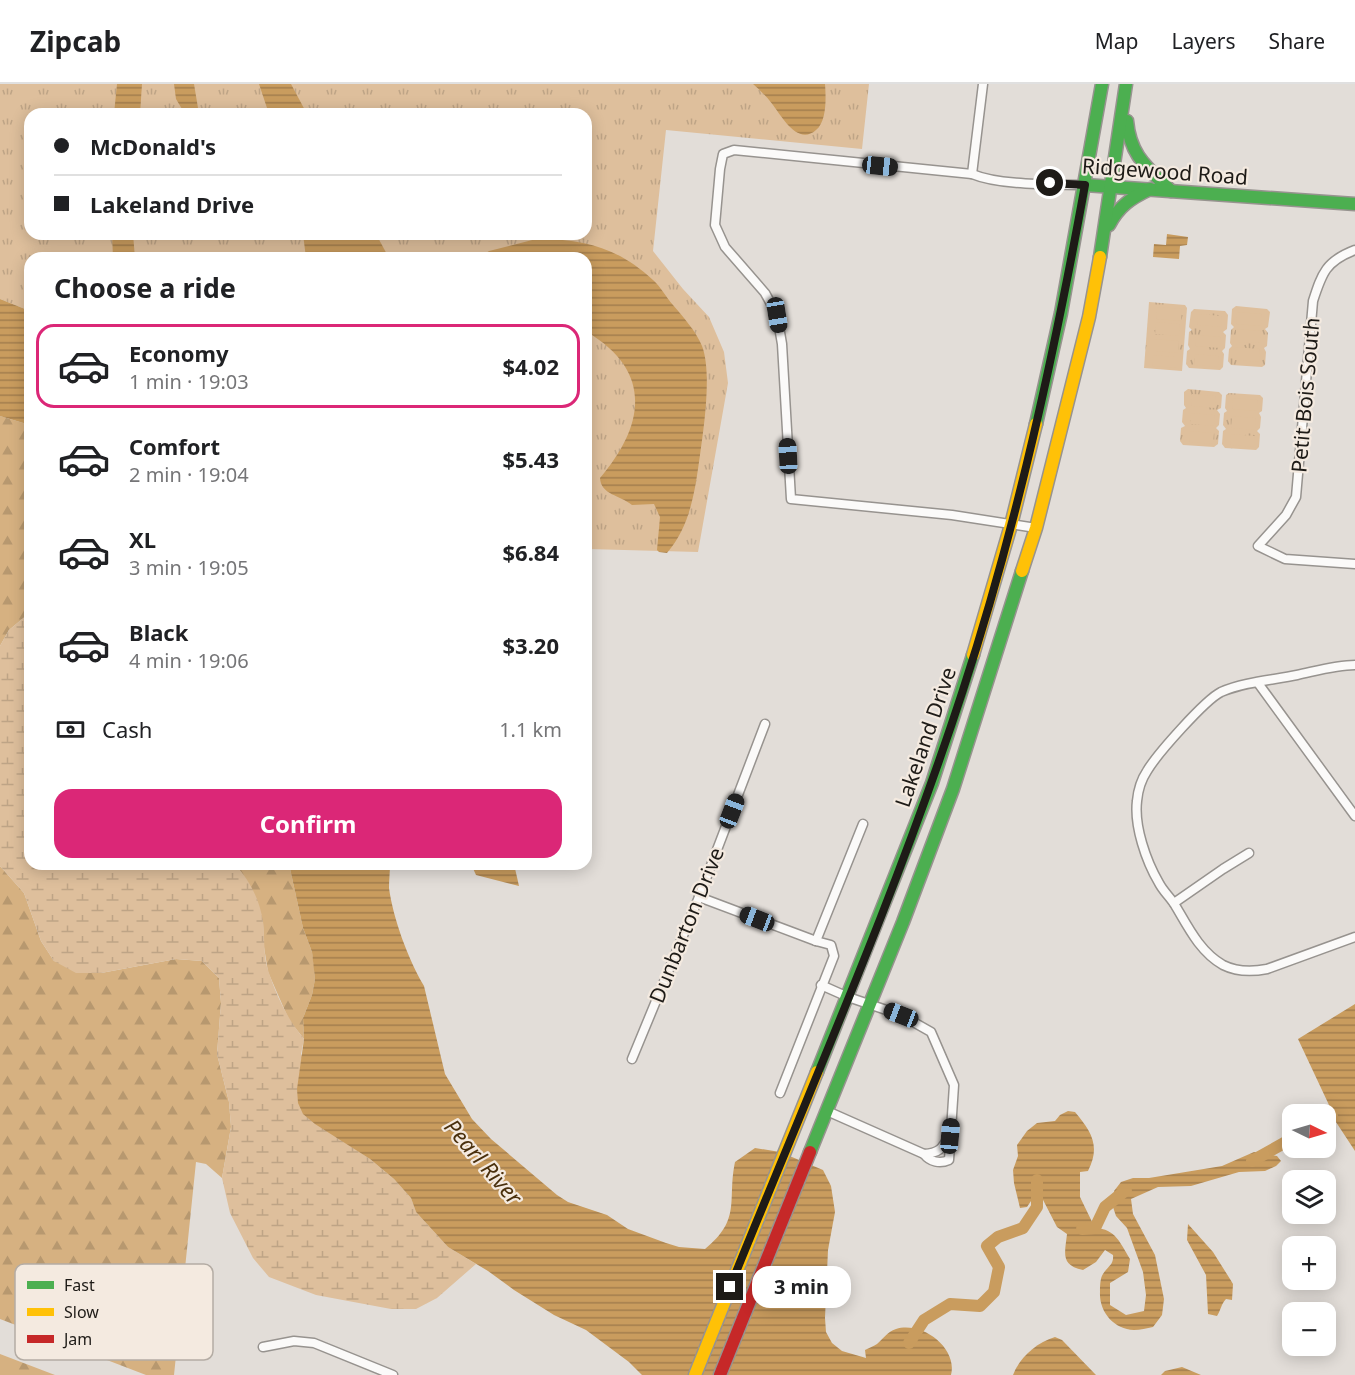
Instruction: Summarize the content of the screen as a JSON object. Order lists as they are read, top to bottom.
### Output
{
  "streets": {
    "main road": ["Ridgewood Road", "Lakeland Drive"],
    "street": ["Petit Bois South", "Dunbarton Drive"]
  },
  "crossings": [
    ["Ridgewood Road", "Lakeland Drive"]
  ],
  "water": ["Pearl River"],
  "legend": ["Fast", "Slow", "Jam"],
  "north": "right",
  "page": {
    "header": "Zipcab",
    "nav": ["Map", "Layers", "Share"],
    "banner": ["McDonald's", "Lakeland Drive"],
    "heading": "Choose a ride",
    "list": [
      {
        "name": "Economy",
        "note": "1 min · 19:03",
        "value": "$4.02"
      },
      {
        "name": "Comfort",
        "note": "2 min · 19:04",
        "value": "$5.43"
      },
      {
        "name": "XL",
        "note": "3 min · 19:05",
        "value": "$6.84"
      },
      {
        "name": "Black",
        "note": "4 min · 19:06",
        "value": "$3.20"
      }
    ],
    "pay": ["Cash", "1.1 km"],
    "buttons": "Confirm",
    "map_buttons": ["+", "−"],
    "bubble": "3 min"
  }
}
